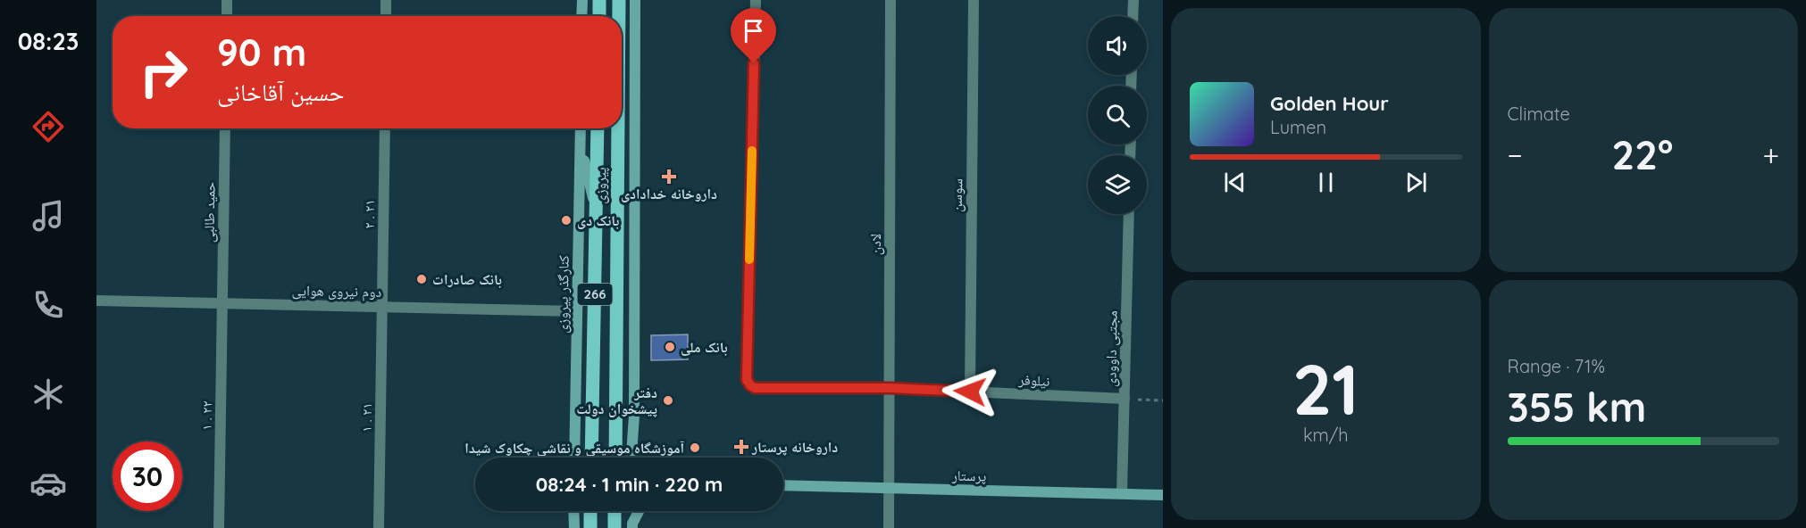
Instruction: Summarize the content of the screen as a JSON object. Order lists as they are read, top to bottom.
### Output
{
  "streets": {
    "main road": [
      "پیروزی",
      "کنارگذر پیروزی",
      "266",
      "پرستار"
    ],
    "street": [
      "سوسن",
      "حمید طالبی",
      "۲ . ۲۱",
      "لادن",
      "دوم نیروی هوایی",
      "مجتبی داوودی",
      "نیلوفر",
      "۱ . ۲۲",
      "۱ . ۲۱"
    ]
  },
  "crossings": [
    ["سوسن", "نیلوفر"],
    ["حمید طالبی", "دوم نیروی هوایی"],
    ["حمید طالبی", "۱ . ۲۲"],
    ["۲ . ۲۱", "دوم نیروی هوایی"],
    ["۲ . ۲۱", "۱ . ۲۱"],
    ["لادن", "نیلوفر"],
    ["لادن", "پرستار"],
    ["دوم نیروی هوایی", "کنارگذر پیروزی"],
    ["دوم نیروی هوایی", "۱ . ۲۲"],
    ["دوم نیروی هوایی", "۱ . ۲۱"],
    ["مجتبی داوودی", "نیلوفر"],
    ["مجتبی داوودی", "پرستار"]
  ],
  "places": {
    "health": ["داروخانه خدادادی", "داروخانه پرستار"],
    "other": [
      "بانک دی",
      "بانک صادرات",
      "بانک ملی",
      "دفتر پیشخوان دولت",
      "آموزشگاه موسیقی و نقاشی چکاوک شیدا"
    ]
  },
  "page": {
    "tabs": "08:23",
    "tile": [
      "Climate",
      ["21", "km/h"],
      ["Range · 71%", "355 km"]
    ],
    "turn": ["90 m", "حسین آقاخانی"],
    "song": ["Golden Hour", "Lumen"],
    "heat": ["−", "22°", "+"],
    "limit": "30",
    "trip": "08:24 · 1 min · 220 m"
  }
}
